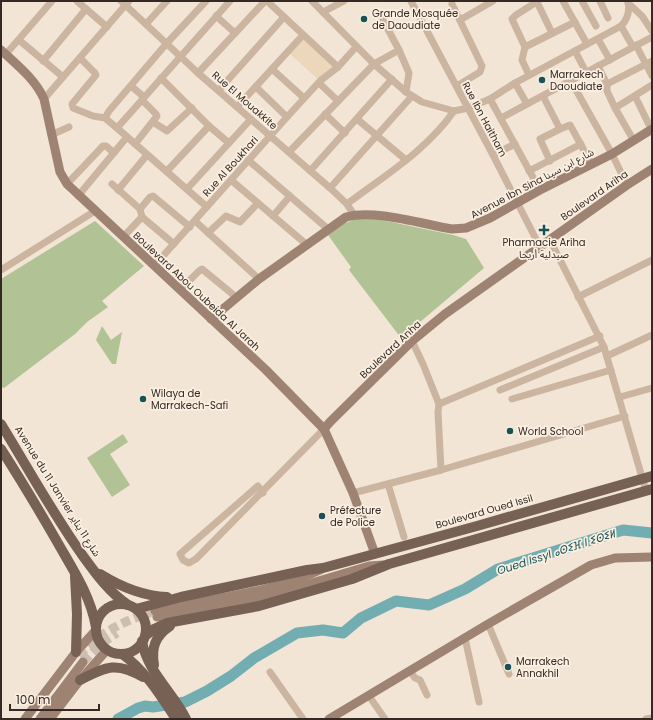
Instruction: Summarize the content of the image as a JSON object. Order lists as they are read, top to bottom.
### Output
{
  "streets": {
    "main road": ["Avenue du 11 Janvier شارع 11 يناير", "Boulevard Oued Issil"],
    "street": [
      "Rue El Mouakkite",
      "Rue Ibn Haitham",
      "Rue Al Boukhari",
      "Avenue Ibn Sina شارع ابن سينا",
      "Boulevard Ariha",
      "Boulevard Abou Oubeida Al Jarah",
      "Boulevard Anha"
    ]
  },
  "crossings": [
    ["Rue El Mouakkite", "Rue Al Boukhari"],
    ["Rue El Mouakkite", "Avenue Ibn Sina شارع ابن سينا"],
    ["Rue Ibn Haitham", "Avenue Ibn Sina شارع ابن سينا"],
    ["Rue Ibn Haitham", "Boulevard Anha"],
    ["Rue Al Boukhari", "Boulevard Abou Oubeida Al Jarah"],
    ["Avenue Ibn Sina شارع ابن سينا", "Boulevard Abou Oubeida Al Jarah"],
    ["Boulevard Ariha", "Boulevard Anha"],
    ["Boulevard Abou Oubeida Al Jarah", "Boulevard Anha"],
    ["Boulevard Abou Oubeida Al Jarah", "Boulevard Oued Issil"],
    ["Avenue du 11 Janvier شارع 11 يناير", "Boulevard Oued Issil"]
  ],
  "water": ["Oued Issyl ⴰⵙⵉⴼ ⵏ ⵉⵙⵉⵍ"],
  "places": {
    "other": [
      "Grande Mosquée de Daoudiate",
      "Marrakech Daoudiate",
      "Wilaya de Marrakech-Safi",
      "World School",
      "Préfecture de Police",
      "Marrakech Annakhil"
    ],
    "health": ["Pharmacie Ariha صيدلية أريحا"]
  },
  "scale_bar": "100 m"
}
